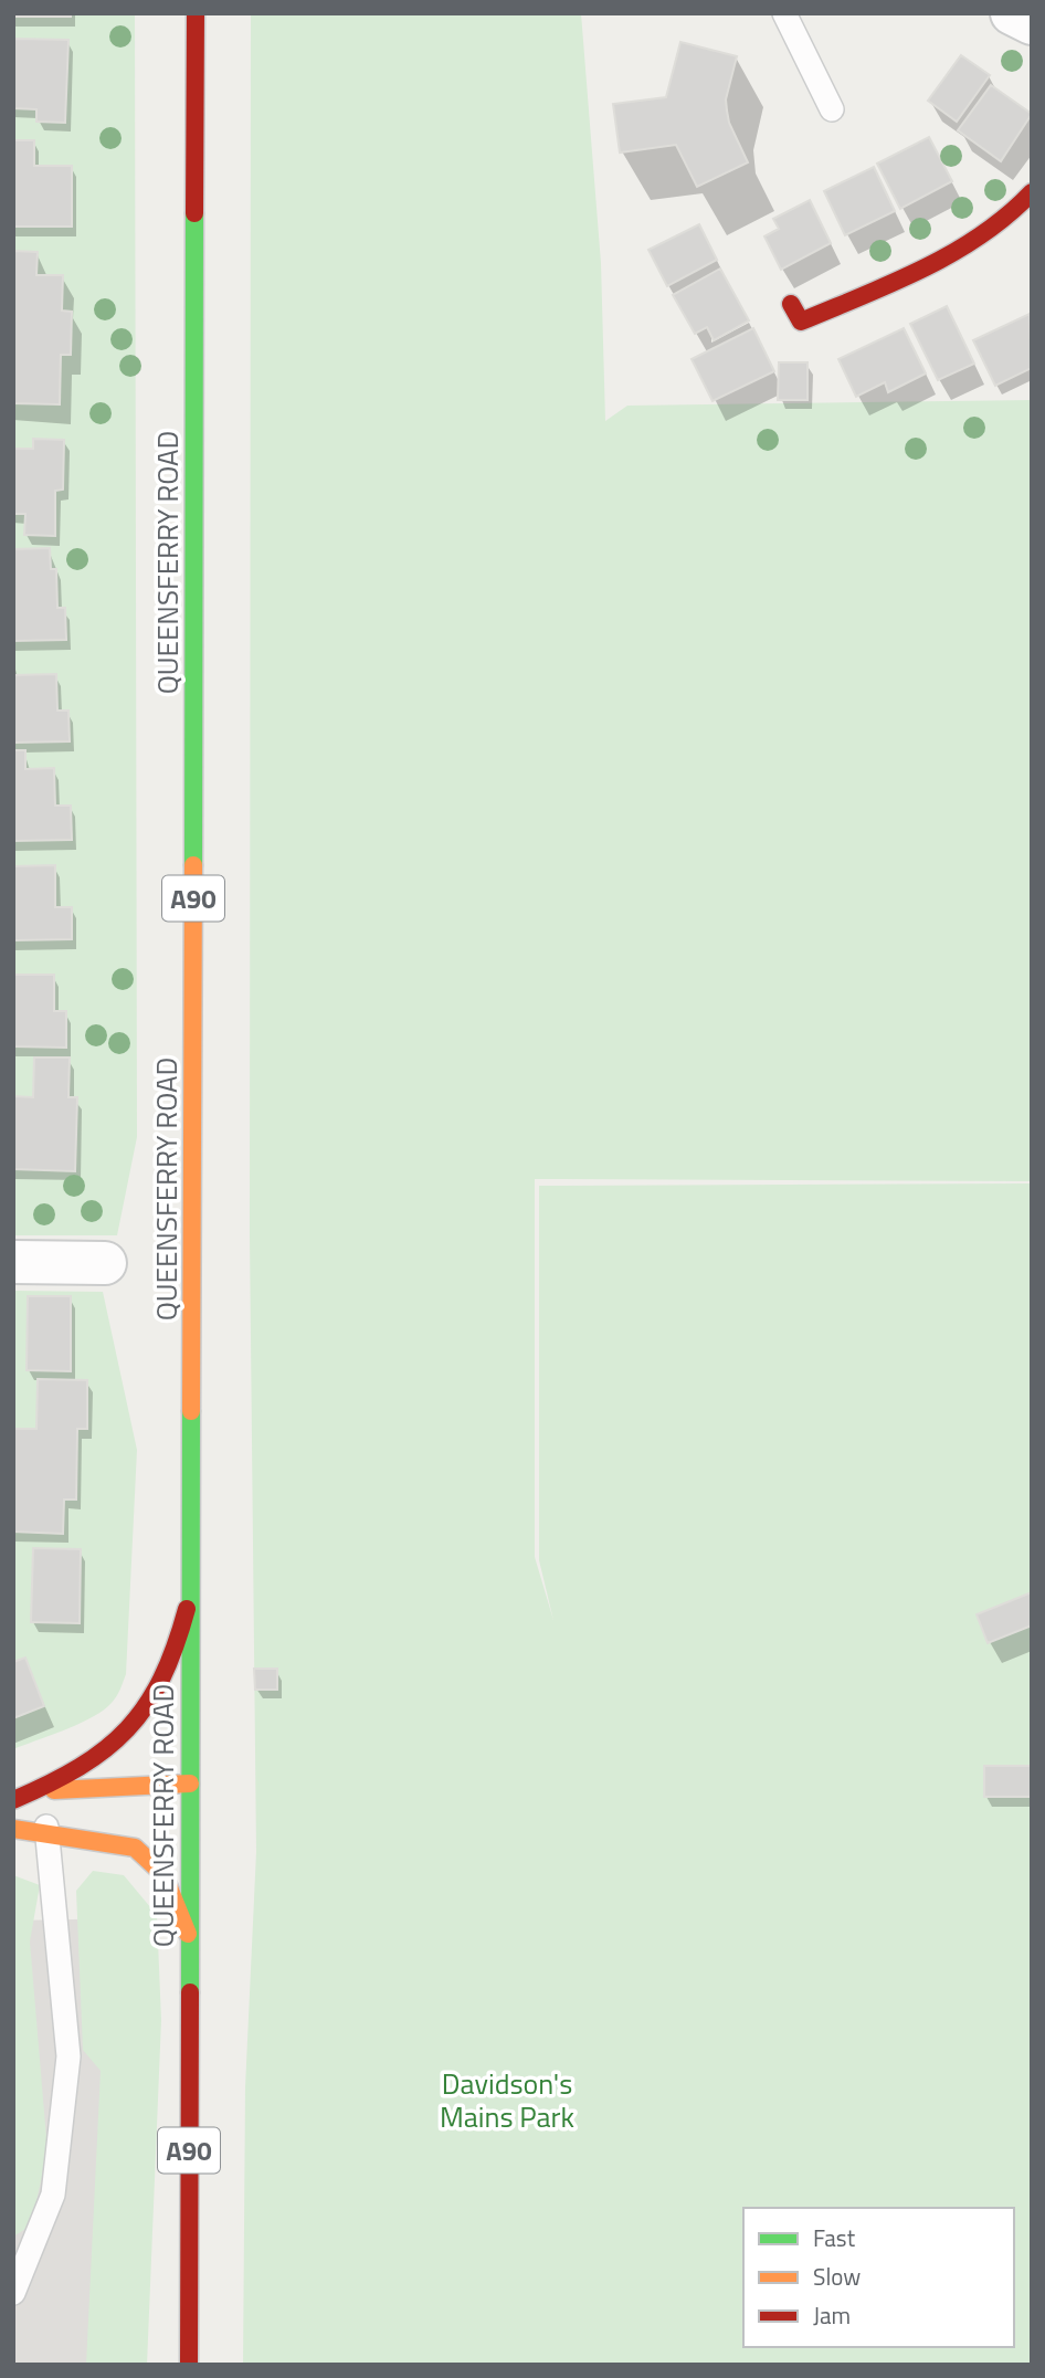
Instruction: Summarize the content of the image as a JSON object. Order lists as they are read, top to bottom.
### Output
{
  "streets": {
    "main road": ["QUEENSFERRY ROAD", "A90"]
  },
  "parks": ["Davidson's Mains Park"],
  "legend": ["Fast", "Slow", "Jam"]
}
